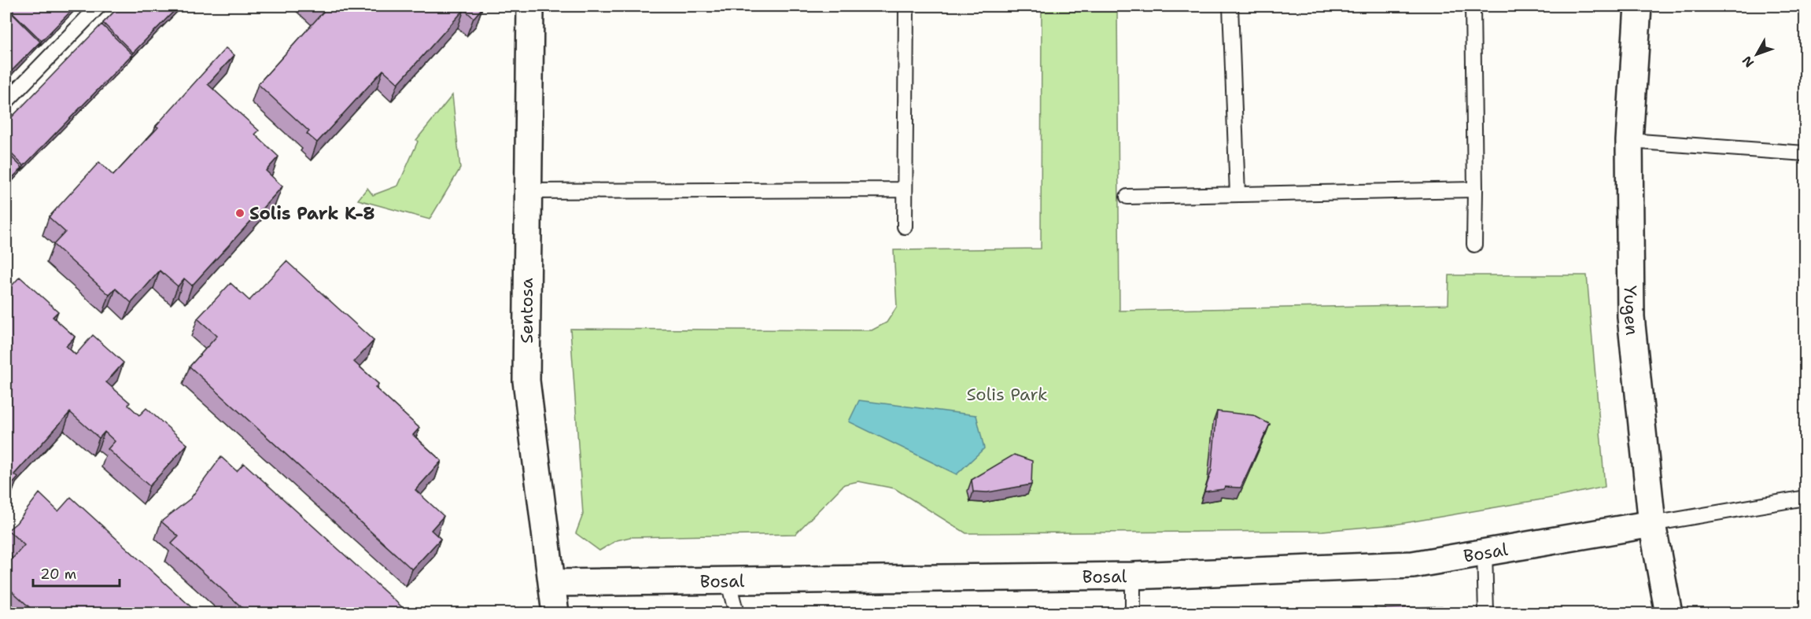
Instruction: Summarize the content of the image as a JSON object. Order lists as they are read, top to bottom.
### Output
{
  "streets": {
    "street": ["Sentosa", "Yugen", "Bosal"]
  },
  "crossings": [
    ["Sentosa", "Bosal"],
    ["Yugen", "Bosal"]
  ],
  "parks": ["Solis Park"],
  "places": ["Solis Park K-8"],
  "scale_bar": "20 m",
  "north": "bottom left"
}
